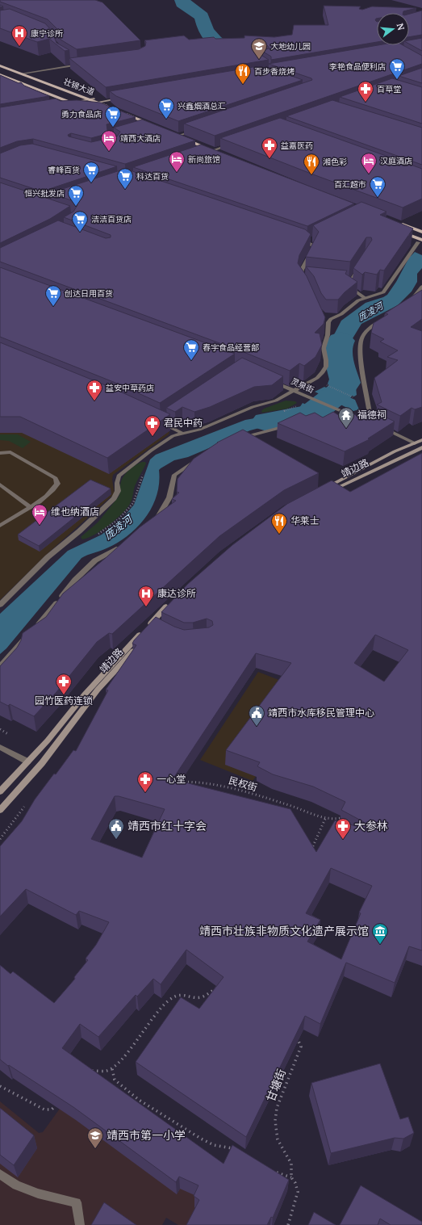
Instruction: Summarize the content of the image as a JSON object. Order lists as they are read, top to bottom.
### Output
{
  "streets": {
    "main road": ["壮锦大道", "靖边路"],
    "street": ["灵泉街"],
    "path": ["民权街", "甘塘街"]
  },
  "water": ["庞凌河"],
  "places": {
    "hospital": ["康宁诊所", "康达诊所"],
    "school or university": ["大地幼儿园", "靖西市第一小学"],
    "supermarket": [
      "李艳食品便利店",
      "兴鑫烟酒总汇",
      "勇力食品店",
      "睿峰百货",
      "科达百货",
      "百汇超市",
      "恒兴批发店",
      "洁洁百货店",
      "创达日用百货",
      "春宇食品经营部"
    ],
    "restaurant": ["百步香烧烤", "湘色彩", "华莱士"],
    "pharmacy": [
      "百草堂",
      "益嘉医药",
      "益安中草药店",
      "君民中药",
      "园竹医药连锁",
      "一心堂",
      "大参林"
    ],
    "hotel": [
      "靖西大酒店",
      "新尚旅馆",
      "汉庭酒店",
      "维也纳酒店"
    ],
    "temple": ["福德祠"],
    "public building": ["靖西市水库移民管理中心", "靖西市红十字会"],
    "museum": ["靖西市壮族非物质文化遗产展示馆"]
  },
  "north": "right"
}
